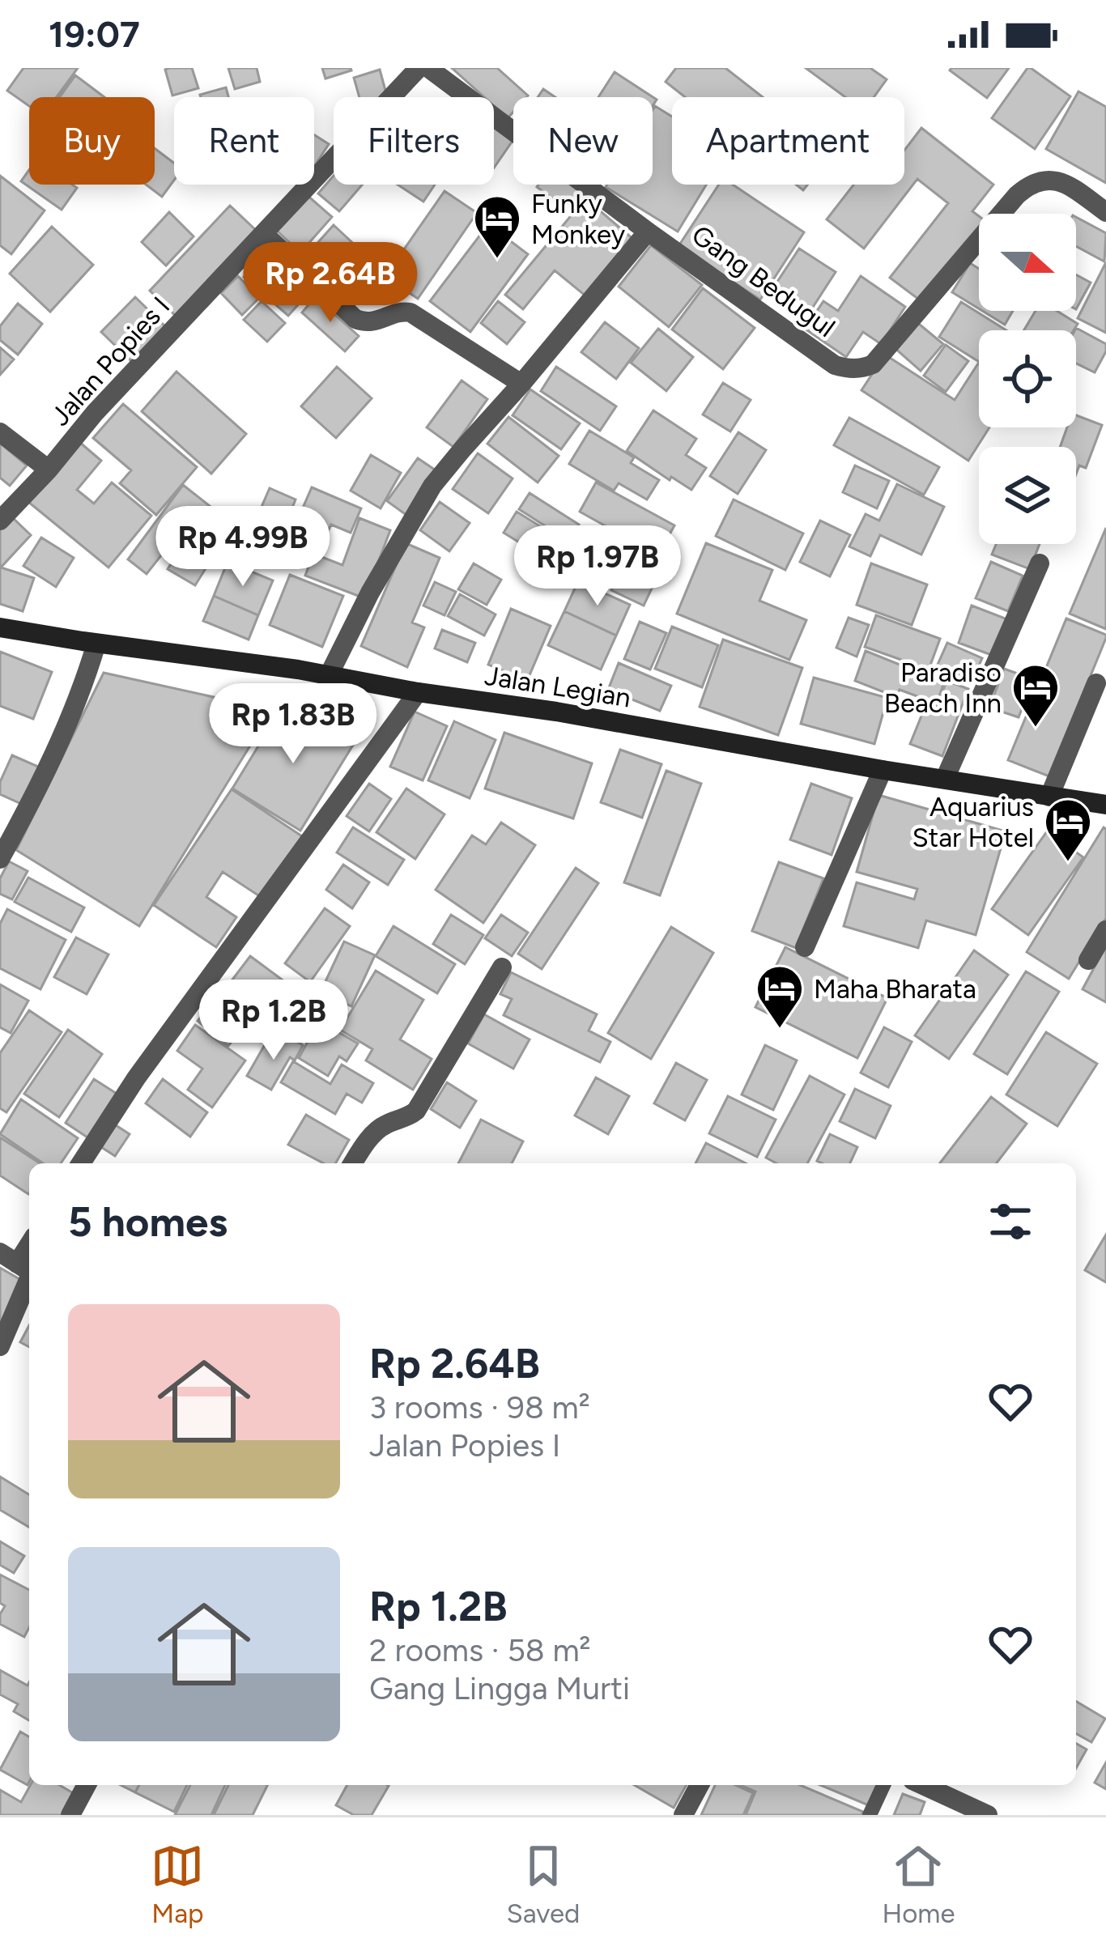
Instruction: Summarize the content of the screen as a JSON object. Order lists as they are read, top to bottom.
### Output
{
  "streets": {
    "main road": ["Jalan Legian"],
    "street": ["Gang Bedugul", "Jalan Popies I"]
  },
  "places": {
    "hotel": [
      "Funky Monkey",
      "Paradiso Beach Inn",
      "Aquarius Star Hotel",
      "Maha Bharata"
    ]
  },
  "north": "right",
  "page": {
    "status": "19:07",
    "chip": [
      "Buy",
      "Rent",
      "Filters",
      "New",
      "Apartment"
    ],
    "price": [
      "Rp 2.64B",
      "Rp 4.99B",
      "Rp 1.97B",
      "Rp 1.83B",
      "Rp 1.2B"
    ],
    "heading": "5 homes",
    "list": [
      {
        "name": "Rp 2.64B",
        "note": "3 rooms · 98 m² · Jalan Popies I"
      },
      {
        "name": "Rp 1.2B",
        "note": "2 rooms · 58 m² · Gang Lingga Murti"
      }
    ],
    "tabs": ["Map", "Saved", "Home"]
  }
}
